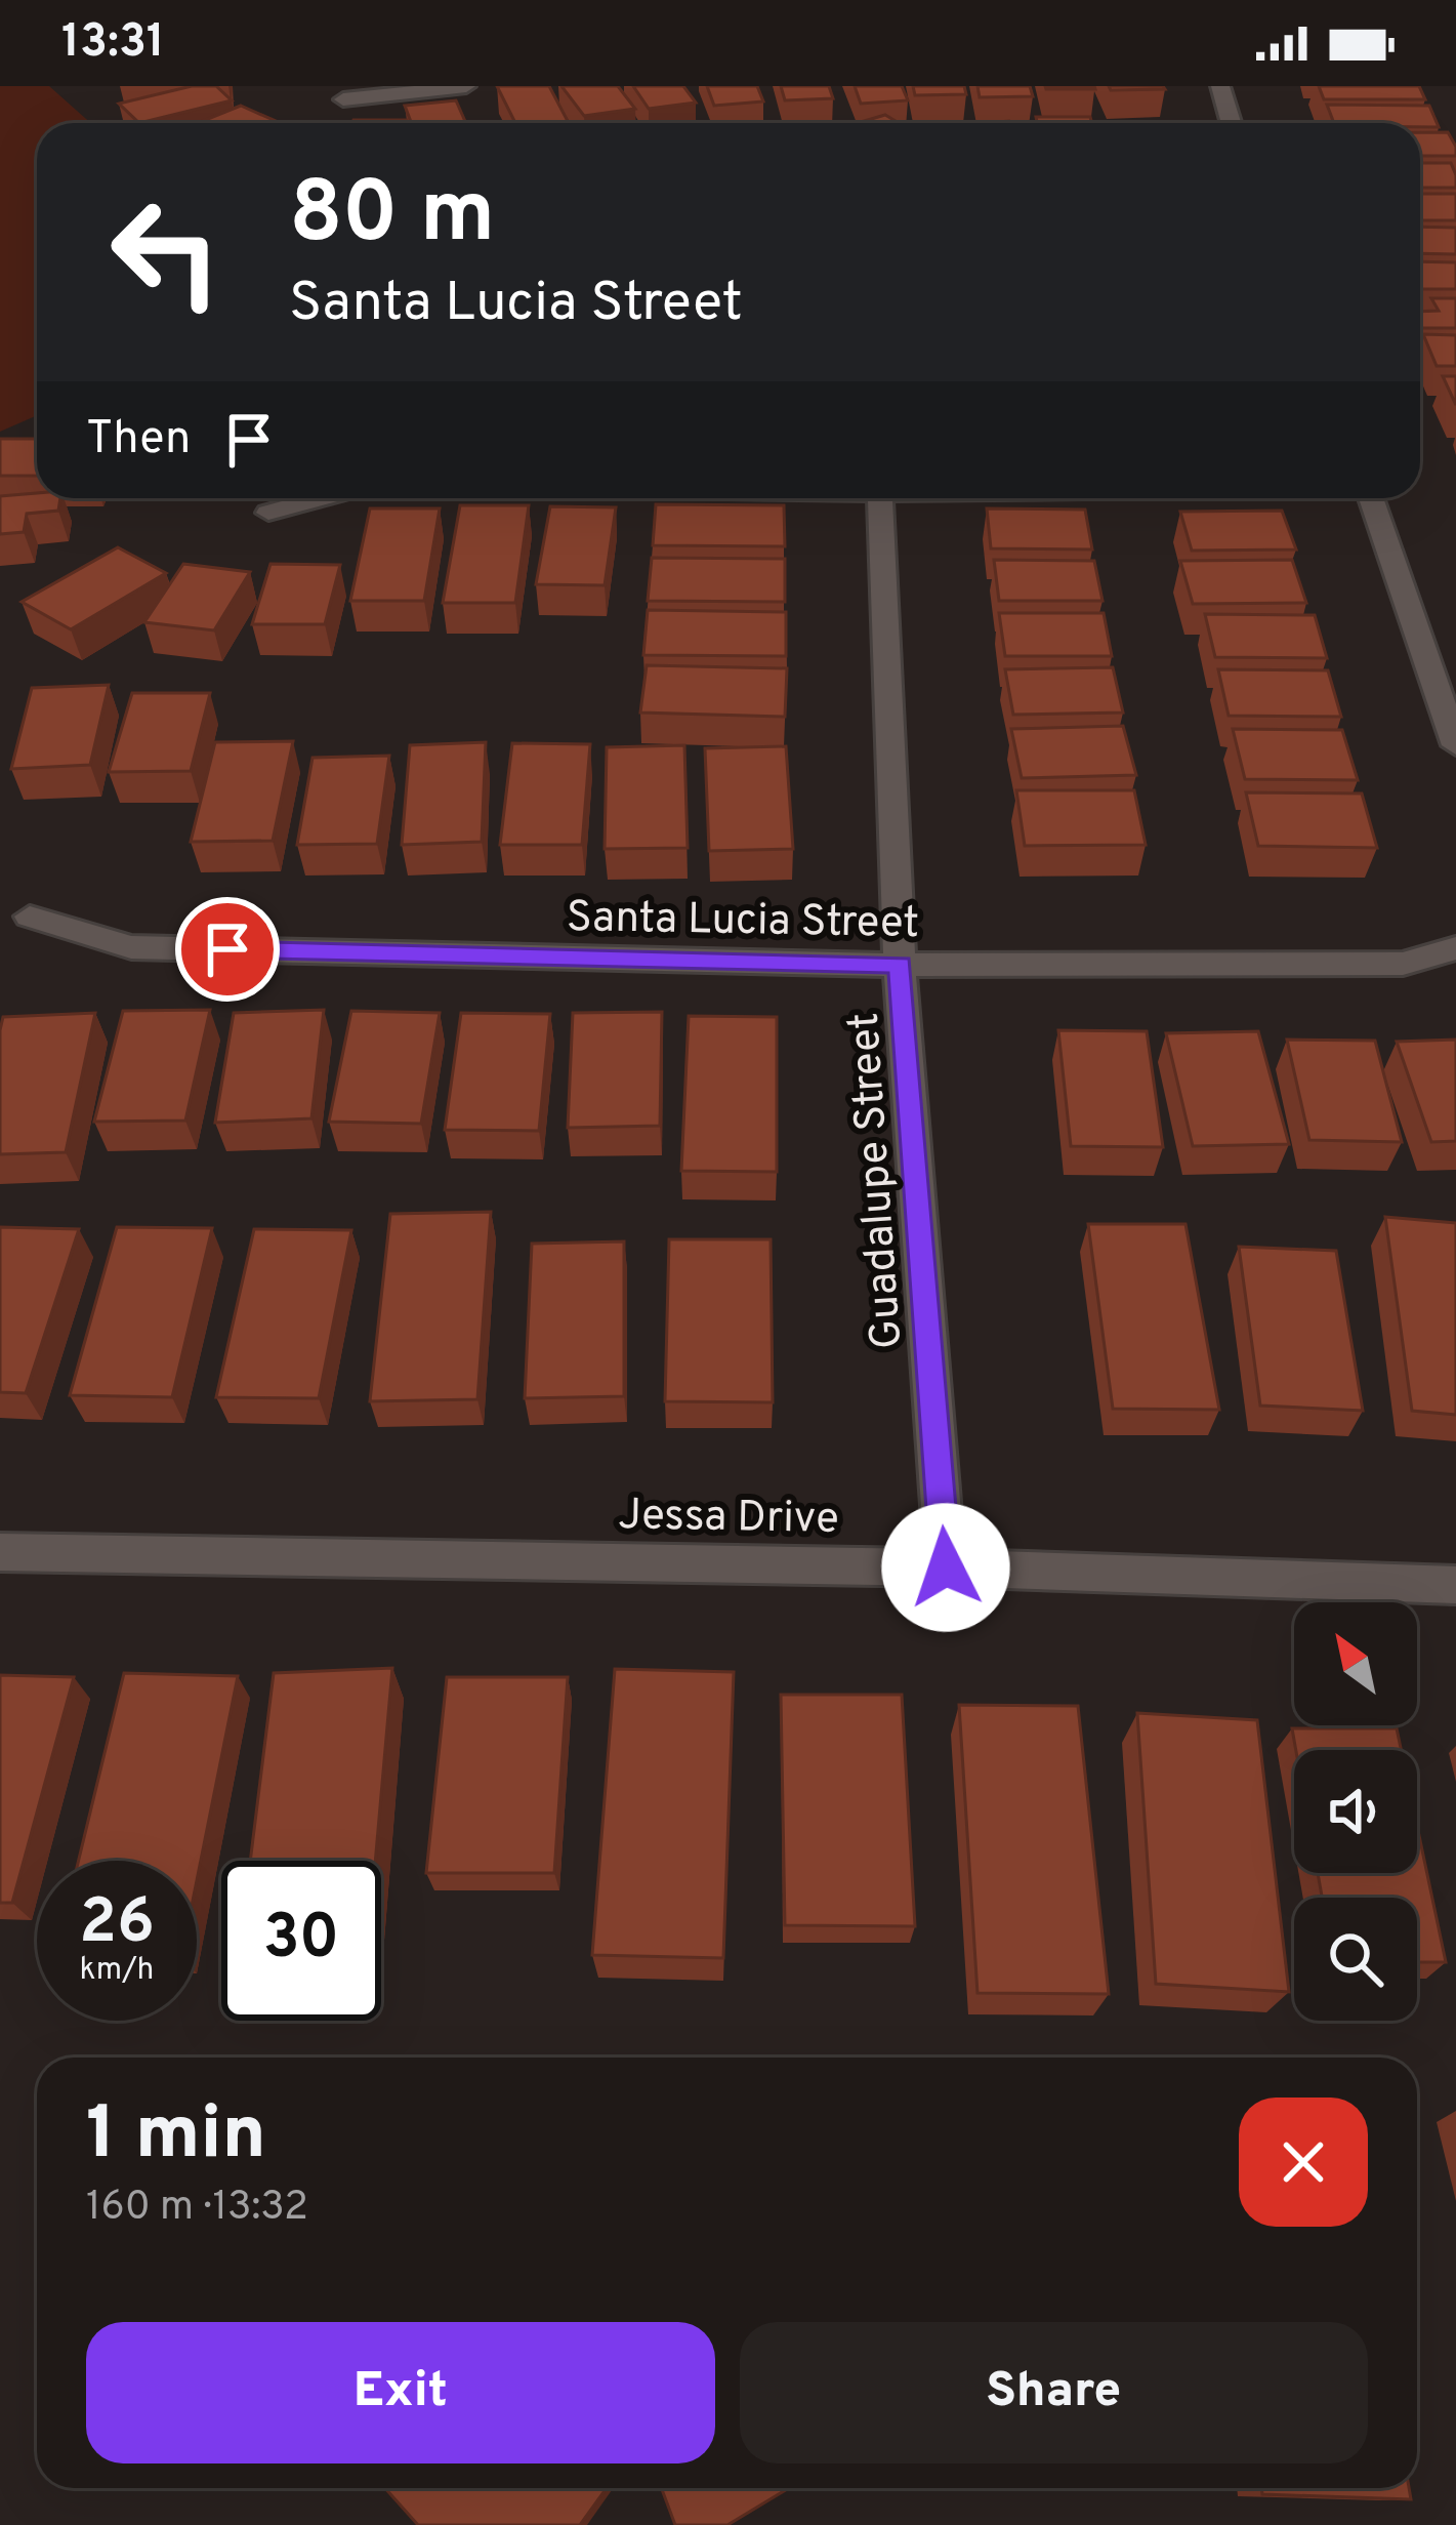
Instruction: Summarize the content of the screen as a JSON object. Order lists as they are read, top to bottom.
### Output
{
  "streets": {
    "street": ["Santa Lucia Street", "Guadalupe Street", "Jessa Drive"]
  },
  "crossings": [
    ["Santa Lucia Street", "Guadalupe Street"],
    ["Guadalupe Street", "Jessa Drive"]
  ],
  "north": "top left",
  "page": {
    "status": "13:31",
    "turn": ["80 m", "Santa Lucia Street"],
    "then": "Then",
    "speed": "26 km/h",
    "limit": "30",
    "heading": ["1 min", "160 m · 13:32"],
    "buttons": ["Exit", "Share"]
  }
}
